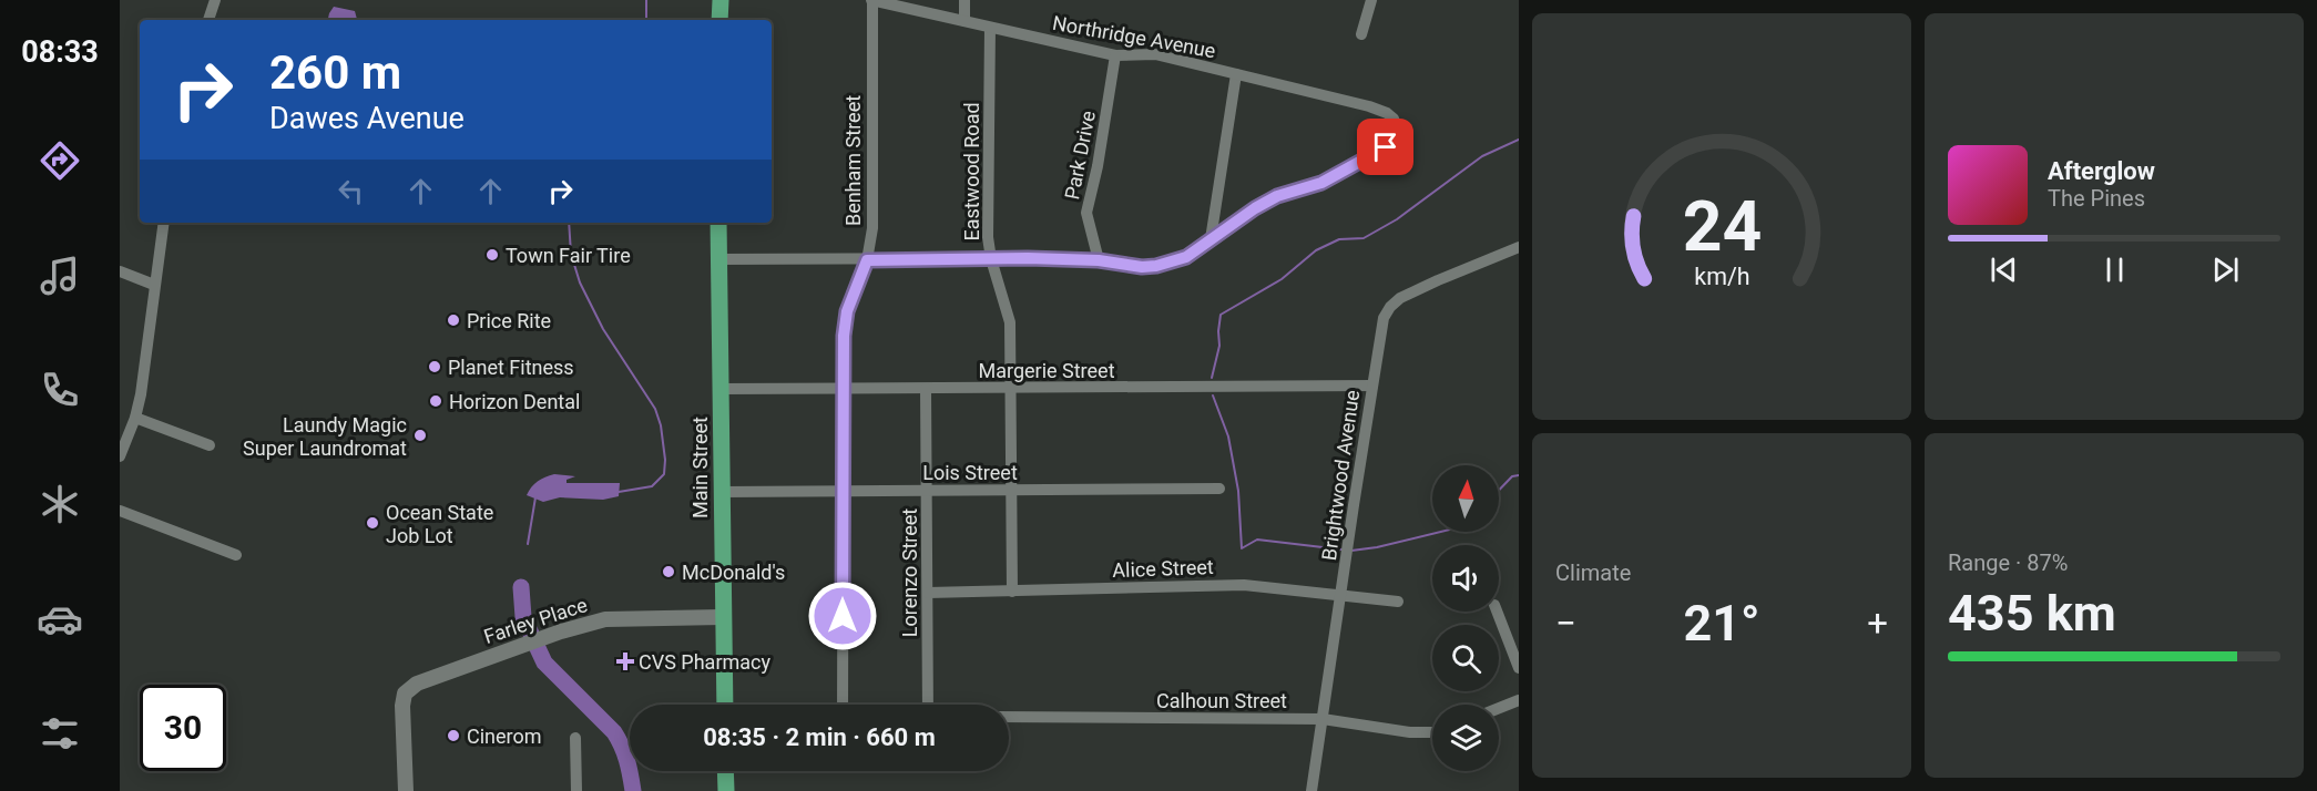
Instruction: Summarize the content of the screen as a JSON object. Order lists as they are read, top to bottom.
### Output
{
  "streets": {
    "main road": ["Main Street", "Farley Place"],
    "street": [
      "Northridge Avenue",
      "Park Drive",
      "Benham Street",
      "Eastwood Road",
      "Margerie Street",
      "Lois Street",
      "Brightwood Avenue",
      "Alice Street",
      "Lorenzo Street",
      "Calhoun Street"
    ]
  },
  "crossings": [
    ["Northridge Avenue", "Park Drive"],
    ["Northridge Avenue", "Benham Street"],
    ["Northridge Avenue", "Eastwood Road"],
    ["Benham Street", "Margerie Street"],
    ["Benham Street", "Lois Street"],
    ["Eastwood Road", "Margerie Street"],
    ["Eastwood Road", "Lois Street"],
    ["Eastwood Road", "Alice Street"],
    ["Margerie Street", "Main Street"],
    ["Margerie Street", "Brightwood Avenue"],
    ["Margerie Street", "Lorenzo Street"],
    ["Main Street", "Lois Street"],
    ["Main Street", "Farley Place"],
    ["Lois Street", "Lorenzo Street"],
    ["Brightwood Avenue", "Alice Street"],
    ["Brightwood Avenue", "Calhoun Street"],
    ["Alice Street", "Lorenzo Street"]
  ],
  "places": {
    "other": [
      "Town Fair Tire",
      "Price Rite",
      "Planet Fitness",
      "Horizon Dental",
      "Laundy Magic Super Laundromat",
      "Ocean State Job Lot",
      "McDonald's",
      "Cinerom"
    ],
    "health": ["CVS Pharmacy"]
  },
  "north": "top",
  "page": {
    "tabs": "08:33",
    "turn": ["260 m", "Dawes Avenue"],
    "song": ["Afterglow", "The Pines"],
    "tile": [
      "Climate",
      ["Range · 87%", "435 km"]
    ],
    "heat": ["−", "21°", "+"],
    "limit": "30",
    "trip": "08:35 · 2 min · 660 m",
    "gauge": ["24", "km/h"]
  }
}
